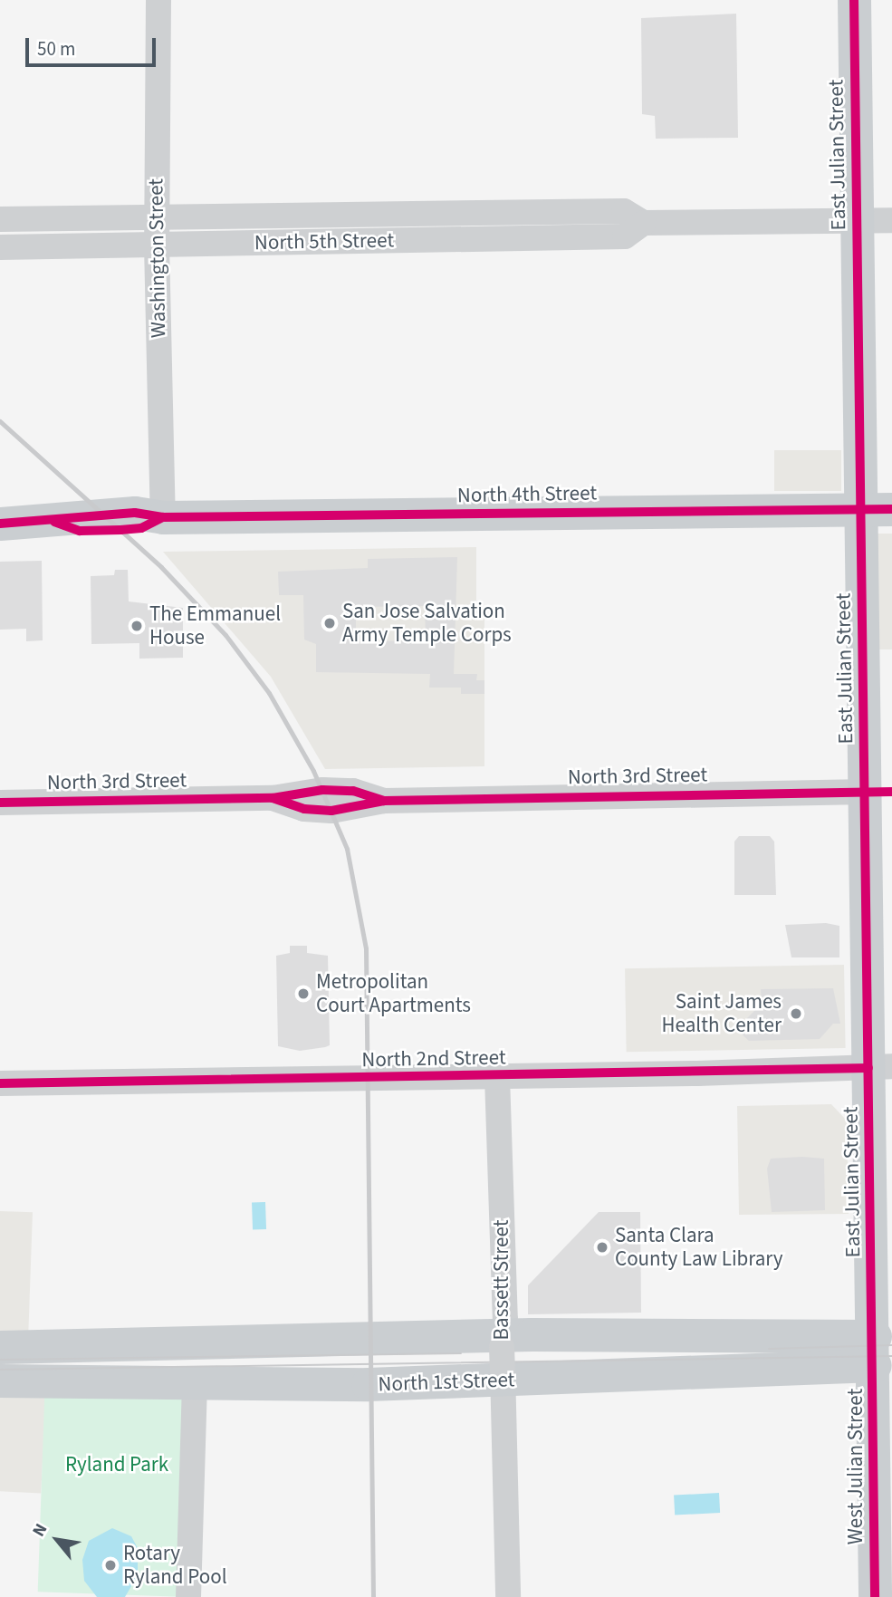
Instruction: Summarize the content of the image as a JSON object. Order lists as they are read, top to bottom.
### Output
{
  "streets": {
    "main road": [
      "East Julian Street",
      "North 4th Street",
      "North 1st Street",
      "West Julian Street"
    ],
    "street": [
      "North 5th Street",
      "Washington Street",
      "North 3rd Street",
      "North 2nd Street",
      "Bassett Street"
    ]
  },
  "crossings": [
    ["East Julian Street", "North 5th Street"],
    ["East Julian Street", "North 4th Street"],
    ["East Julian Street", "North 3rd Street"],
    ["East Julian Street", "North 2nd Street"],
    ["East Julian Street", "North 1st Street"],
    ["East Julian Street", "West Julian Street"],
    ["North 5th Street", "Washington Street"],
    ["Washington Street", "North 4th Street"],
    ["North 2nd Street", "Bassett Street"],
    ["Bassett Street", "North 1st Street"],
    ["North 1st Street", "West Julian Street"]
  ],
  "parks": ["Ryland Park"],
  "places": [
    "San Jose Salvation Army Temple Corps",
    "The Emmanuel House",
    "Metropolitan Court Apartments",
    "Saint James Health Center",
    "Santa Clara County Law Library",
    "Rotary Ryland Pool"
  ],
  "scale_bar": "50 m",
  "north": "top left"
}
